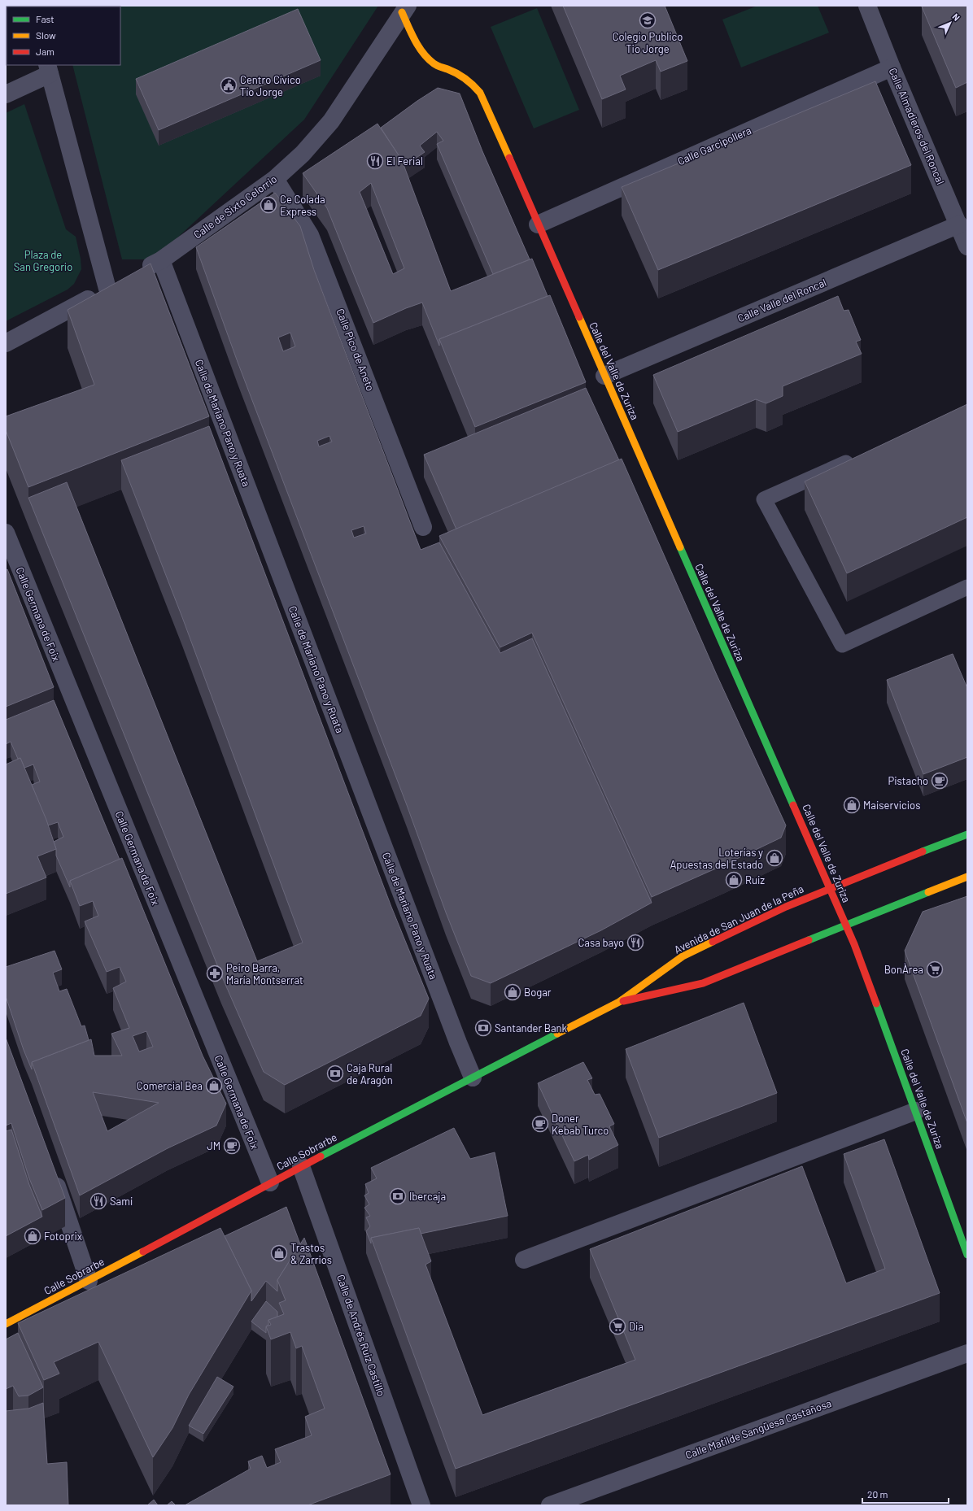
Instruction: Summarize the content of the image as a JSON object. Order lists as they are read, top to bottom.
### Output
{
  "streets": {
    "main road": ["Calle del Valle de Zuriza", "Avenida de San Juan de la Peña", "Calle Sobrarbe"],
    "street": [
      "Calle Almadieros del Roncal",
      "Calle Garcipollera",
      "Calle de Sixto Celorrio",
      "Calle Valle del Roncal",
      "Calle Pico de Aneto",
      "Calle de Mariano Pano y Ruata",
      "Calle Germana de Foix",
      "Calle de Andrés Ruiz Castillo",
      "Calle Matilde Sangüesa Castañosa"
    ]
  },
  "crossings": [
    ["Calle Almadieros del Roncal", "Calle Garcipollera"],
    ["Calle Almadieros del Roncal", "Calle Valle del Roncal"],
    ["Calle Garcipollera", "Calle del Valle de Zuriza"],
    ["Calle de Sixto Celorrio", "Calle Pico de Aneto"],
    ["Calle de Sixto Celorrio", "Calle del Valle de Zuriza"],
    ["Calle de Sixto Celorrio", "Calle de Mariano Pano y Ruata"],
    ["Calle Valle del Roncal", "Calle del Valle de Zuriza"],
    ["Calle del Valle de Zuriza", "Avenida de San Juan de la Peña"],
    ["Calle de Mariano Pano y Ruata", "Calle Sobrarbe"],
    ["Calle Germana de Foix", "Calle Sobrarbe"],
    ["Avenida de San Juan de la Peña", "Calle Sobrarbe"],
    ["Calle Sobrarbe", "Calle de Andrés Ruiz Castillo"]
  ],
  "parks": ["Plaza de San Gregorio"],
  "places": {
    "school or university": ["Colegio Publico Tio Jorge"],
    "public building": ["Centro Cívico Tío Jorge"],
    "restaurant": ["El Ferial", "Casa bayo", "Sami"],
    "shop": [
      "Ce Colada Express",
      "Maiservicios",
      "Loterías y Apuestas del Estado",
      "Ruiz",
      "Bogar",
      "Comercial Bea",
      "Fotoprix",
      "Trastos & Zarrios"
    ],
    "cafe": ["Pistacho", "Doner Kebab Turco", "JM"],
    "supermarket": ["BonÀrea", "Dia"],
    "pharmacy": ["Peiro Barra, María Montserrat"],
    "bank": ["Santander Bank", "Caja Rural de Aragón", "Ibercaja"]
  },
  "legend": ["Fast", "Slow", "Jam"],
  "scale_bar": "20 m",
  "north": "top right"
}
